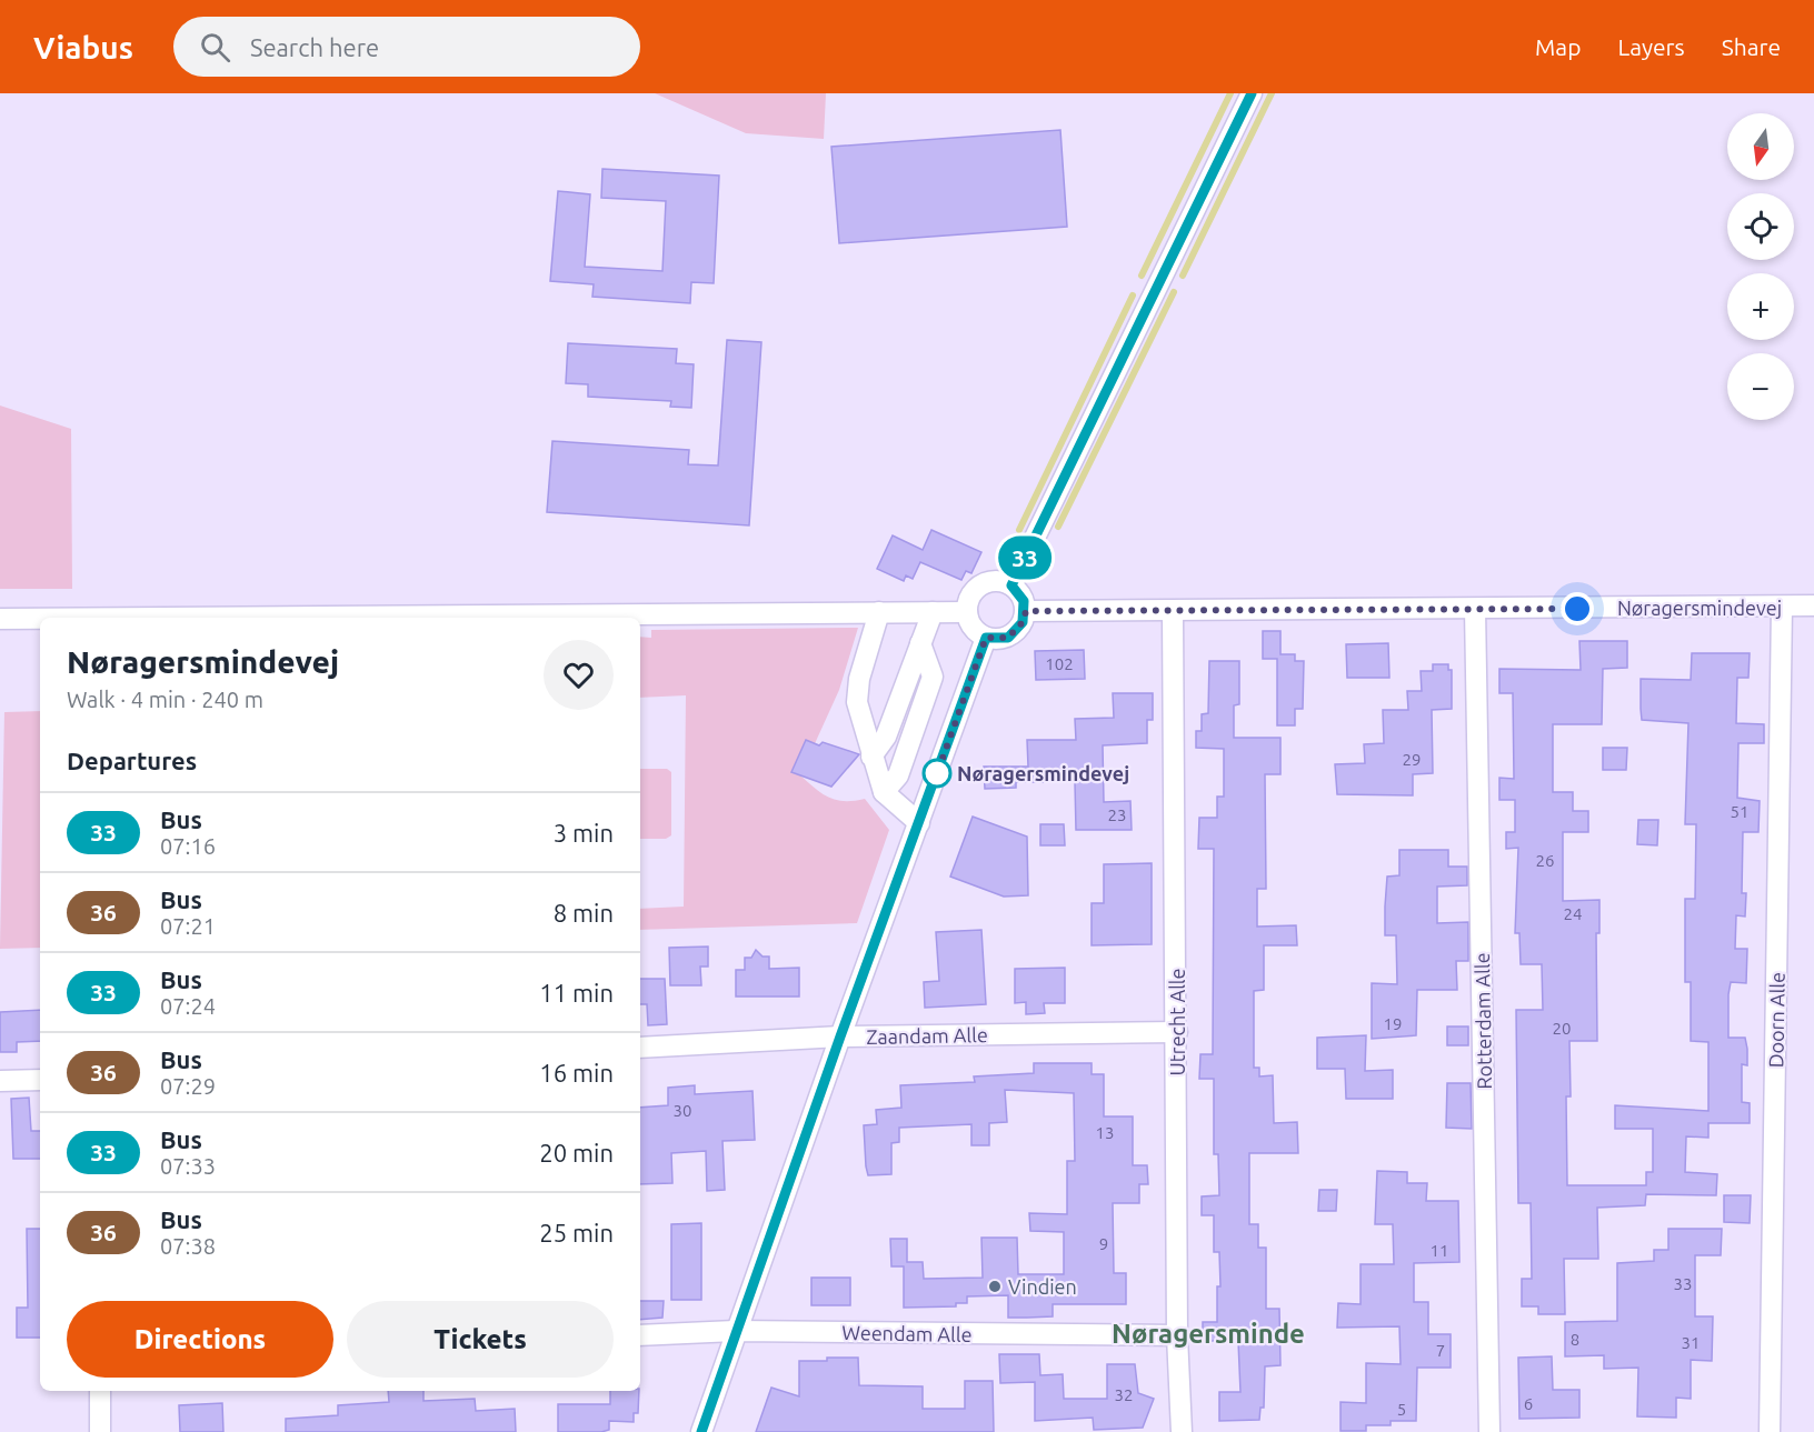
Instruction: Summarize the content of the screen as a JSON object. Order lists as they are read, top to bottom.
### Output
{
  "streets": {
    "street": [
      "Nøragersmindevej",
      "Doorn Alle",
      "Rotterdam Alle",
      "Utrecht Alle",
      "Zaandam Alle",
      "Weendam Alle"
    ]
  },
  "crossings": [
    ["Nøragersmindevej", "Doorn Alle"],
    ["Nøragersmindevej", "Rotterdam Alle"],
    ["Nøragersmindevej", "Utrecht Alle"],
    ["Utrecht Alle", "Zaandam Alle"],
    ["Utrecht Alle", "Weendam Alle"]
  ],
  "districts": ["Nøragersminde"],
  "places": ["Nøragersmindevej", "Vindien"],
  "lines": ["bus line 33"],
  "house_numbers": [
    "102",
    "29",
    "51",
    "23",
    "26",
    "24",
    "19",
    "20",
    "30",
    "13",
    "9",
    "11",
    "33",
    "8",
    "31",
    "7",
    "32",
    "6",
    "5"
  ],
  "north": "bottom",
  "page": {
    "header": "Viabus",
    "search": "Search here",
    "nav": ["Map", "Layers", "Share"],
    "on_map": "33",
    "map_buttons": ["+", "−"],
    "heading": [
      ["Nøragersmindevej", "Walk · 4 min · 240 m"],
      "Departures"
    ],
    "list": [
      {
        "mark": "33",
        "name": "Bus",
        "note": "07:16",
        "value": "3 min"
      },
      {
        "mark": "36",
        "name": "Bus",
        "note": "07:21",
        "value": "8 min"
      },
      {
        "mark": "33",
        "name": "Bus",
        "note": "07:24",
        "value": "11 min"
      },
      {
        "mark": "36",
        "name": "Bus",
        "note": "07:29",
        "value": "16 min"
      },
      {
        "mark": "33",
        "name": "Bus",
        "note": "07:33",
        "value": "20 min"
      },
      {
        "mark": "36",
        "name": "Bus",
        "note": "07:38",
        "value": "25 min"
      }
    ],
    "buttons": ["Directions", "Tickets"]
  }
}
